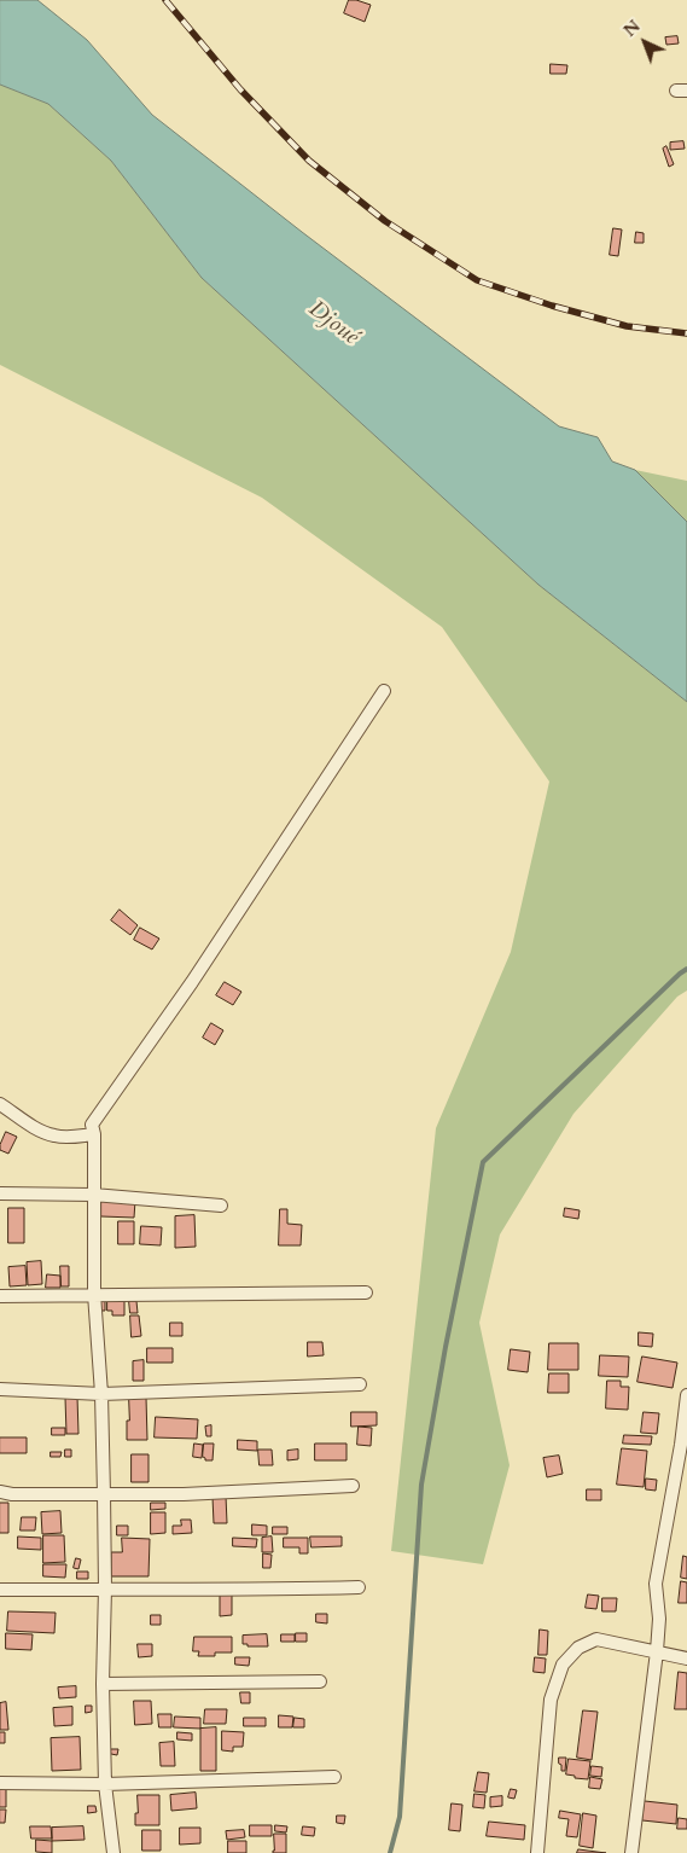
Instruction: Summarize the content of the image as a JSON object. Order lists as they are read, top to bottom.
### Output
{
  "water": ["Djoué"],
  "north": "top left"
}
